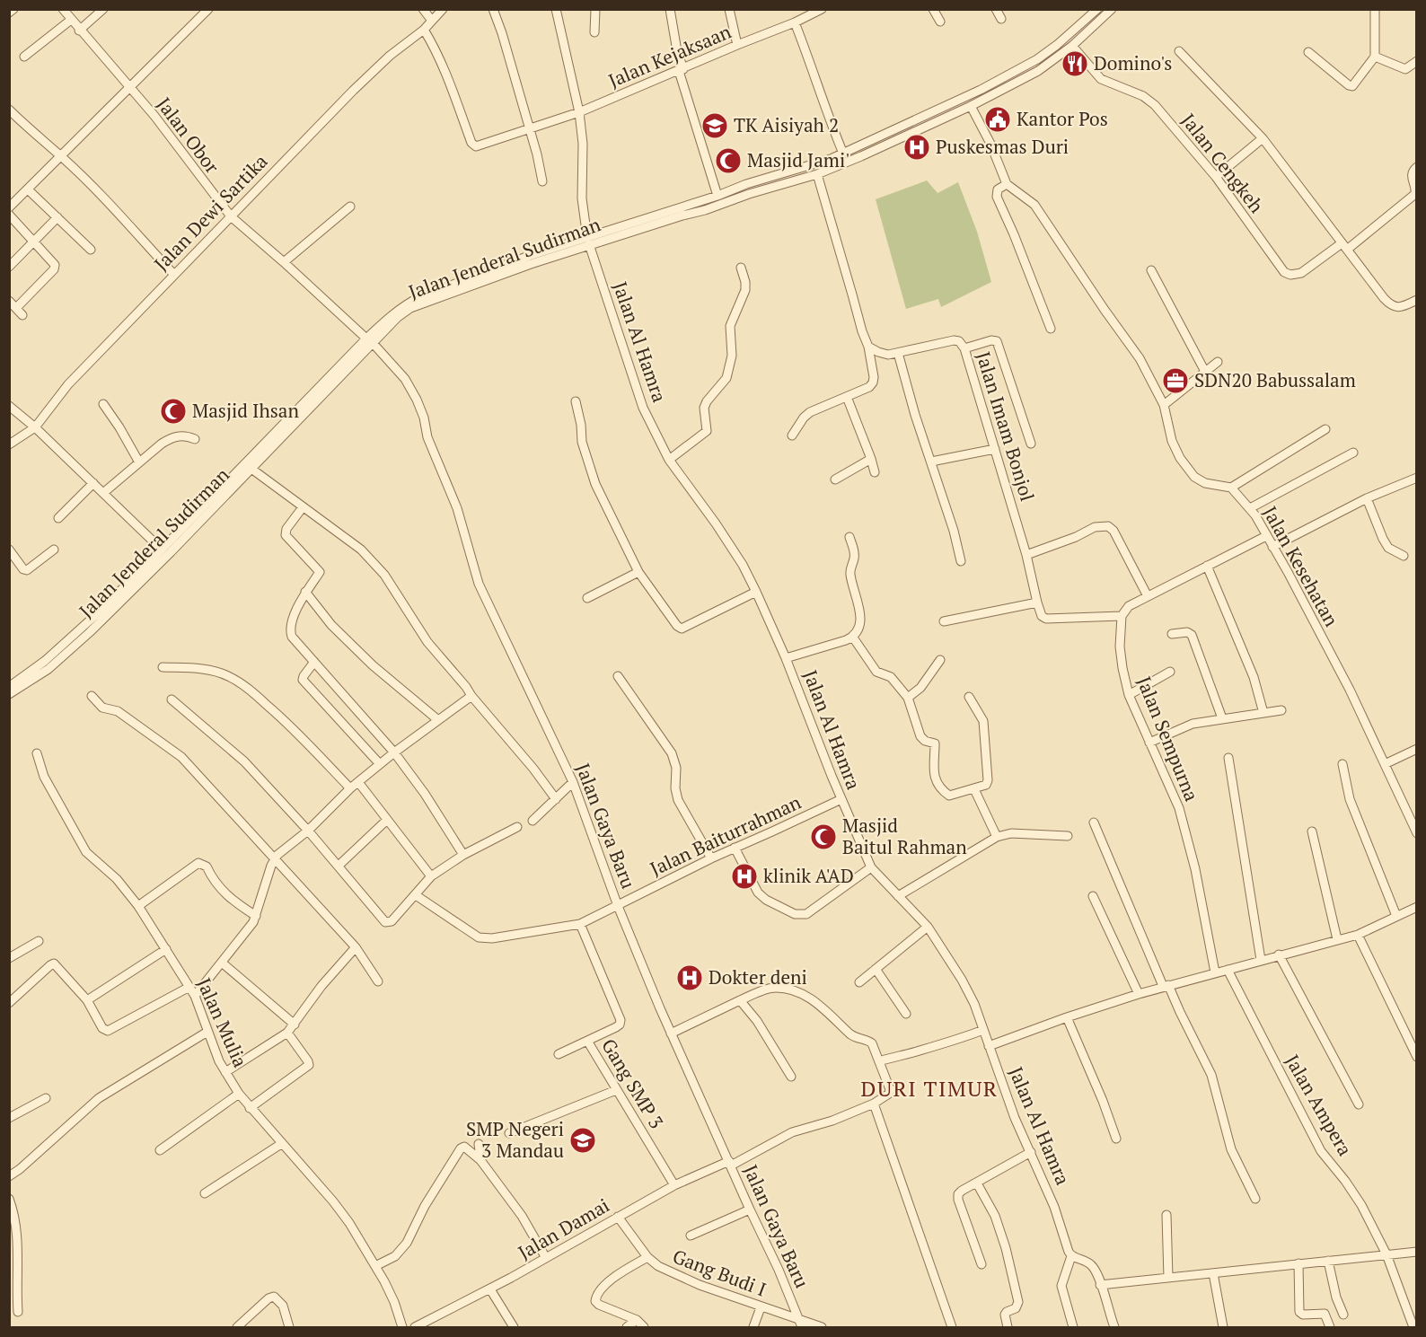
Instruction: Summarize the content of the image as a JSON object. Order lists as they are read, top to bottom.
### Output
{
  "streets": {
    "street": [
      "Jalan Kejaksaan",
      "Jalan Obor",
      "Jalan Cengkeh",
      "Jalan Dewi Sartika",
      "Jalan Jenderal Sudirman",
      "Jalan Al Hamra",
      "Jalan Imam Bonjol",
      "Jalan Kesehatan",
      "Jalan Sempurna",
      "Jalan Gaya Baru",
      "Jalan Baiturrahman",
      "Jalan Mulia",
      "Gang SMP 3",
      "Jalan Ampera",
      "Jalan Damai",
      "Gang Budi I"
    ]
  },
  "crossings": [
    ["Jalan Kejaksaan", "Jalan Dewi Sartika"],
    ["Jalan Kejaksaan", "Jalan Al Hamra"],
    ["Jalan Obor", "Jalan Dewi Sartika"],
    ["Jalan Obor", "Jalan Jenderal Sudirman"],
    ["Jalan Obor", "Jalan Gaya Baru"],
    ["Jalan Cengkeh", "Jalan Jenderal Sudirman"],
    ["Jalan Jenderal Sudirman", "Jalan Al Hamra"],
    ["Jalan Jenderal Sudirman", "Jalan Gaya Baru"],
    ["Jalan Al Hamra", "Jalan Baiturrahman"],
    ["Jalan Gaya Baru", "Jalan Baiturrahman"],
    ["Jalan Gaya Baru", "Jalan Damai"],
    ["Jalan Gaya Baru", "Gang Budi I"],
    ["Jalan Baiturrahman", "Gang SMP 3"],
    ["Gang SMP 3", "Jalan Damai"],
    ["Jalan Damai", "Gang Budi I"]
  ],
  "districts": ["DURI TIMUR"],
  "places": {
    "restaurant": ["Domino's"],
    "public building": ["Kantor Pos"],
    "school or university": ["TK Aisiyah 2", "SMP Negeri 3 Mandau"],
    "hospital": ["Puskesmas Duri", "klinik A'AD", "Dokter deni"],
    "mosque": ["Masjid Jami'", "Masjid Ihsan", "Masjid Baitul Rahman"],
    "office": ["SDN20 Babussalam"]
  }
}
